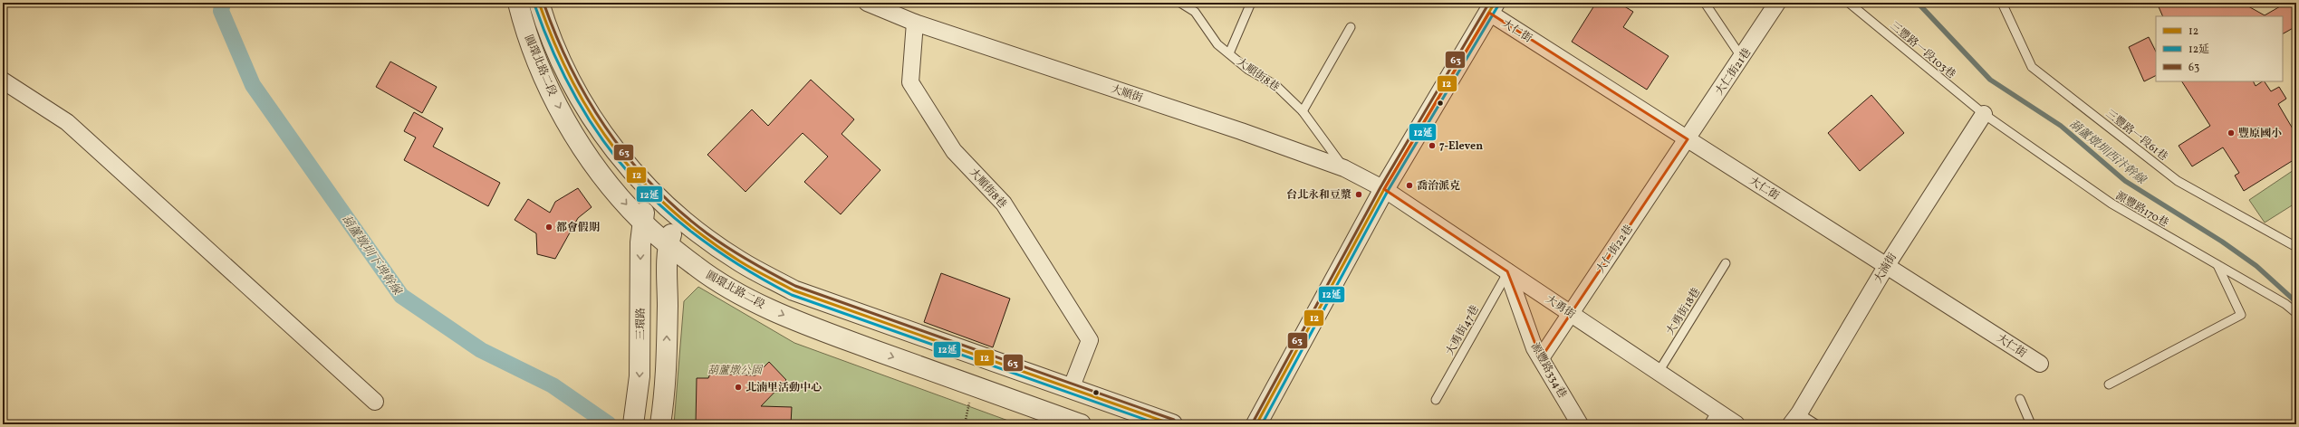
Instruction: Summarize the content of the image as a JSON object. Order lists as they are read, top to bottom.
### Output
{
  "streets": {
    "street": [
      "大仁街",
      "圓環北路二段",
      "大仁街21巷",
      "大順街8巷",
      "大順街",
      "大仁街22巷",
      "大湳街",
      "大勇街",
      "三環路",
      "源豐路334巷"
    ],
    "lane": [
      "三豐路一段103巷",
      "三豐路一段61巷",
      "源豐路170巷",
      "大勇街18巷",
      "大勇街47巷"
    ]
  },
  "crossings": [
    ["大仁街", "大仁街21巷"],
    ["大仁街", "大仁街22巷"],
    ["大仁街", "大湳街"],
    ["三豐路一段103巷", "源豐路170巷"],
    ["三豐路一段103巷", "大湳街"],
    ["圓環北路二段", "大順街8巷"],
    ["圓環北路二段", "三環路"],
    ["大仁街21巷", "大仁街22巷"],
    ["大順街8巷", "大順街"],
    ["大順街", "大勇街"],
    ["源豐路170巷", "大湳街"],
    ["大仁街22巷", "大勇街"],
    ["大仁街22巷", "源豐路334巷"],
    ["大勇街", "大勇街18巷"],
    ["大勇街", "大勇街47巷"],
    ["大勇街", "源豐路334巷"],
    ["大勇街47巷", "源豐路334巷"]
  ],
  "water": ["葫蘆燉圳西汴幹線", "葫蘆墩圳下埤幹線"],
  "parks": ["葫蘆墩公園"],
  "places": [
    "豐原國小",
    "7-Eleven",
    "喬治派克",
    "台北永和豆漿",
    "都會假期",
    "北湳里活動中心"
  ],
  "lines": ["transit line 12", "transit line 63", "transit line 12延"],
  "legend": ["12", "12延", "63"]
}
